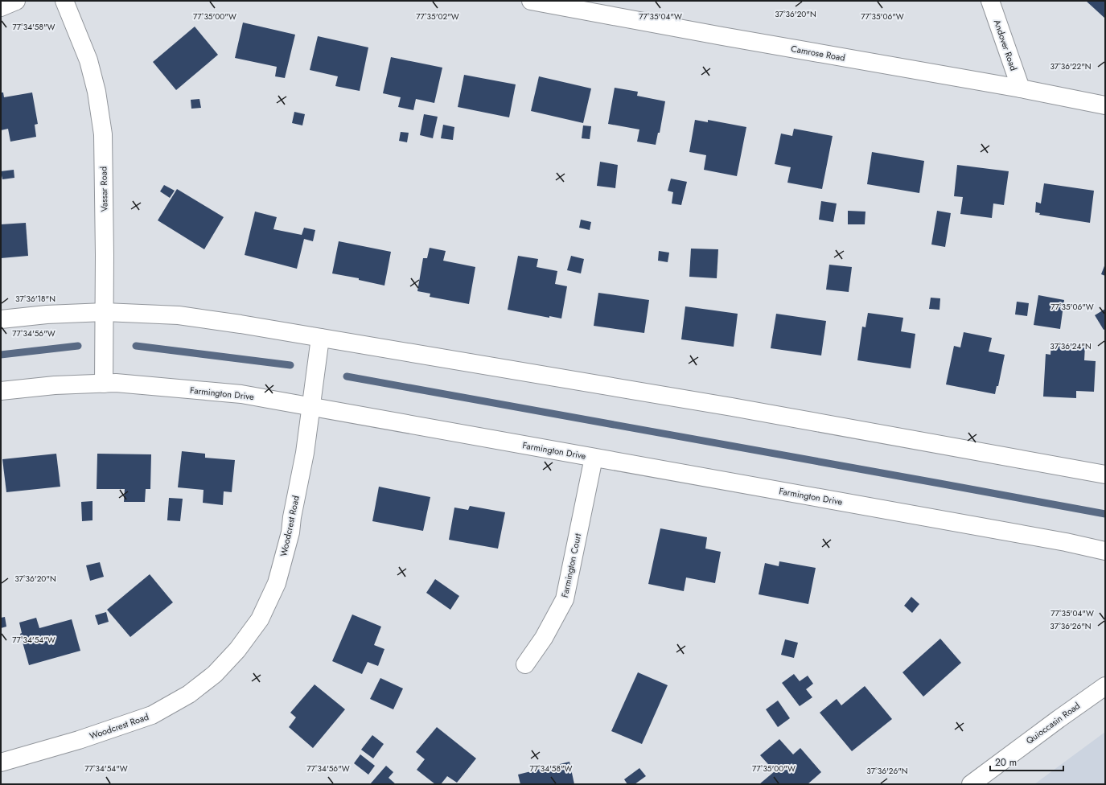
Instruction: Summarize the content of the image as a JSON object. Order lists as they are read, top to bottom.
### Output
{
  "streets": {
    "street": [
      "Andover Road",
      "Camrose Road",
      "Vassar Road",
      "Farmington Drive",
      "Woodcrest Road",
      "Farmington Court",
      "Quioccasin Road"
    ]
  },
  "crossings": [
    ["Andover Road", "Camrose Road"],
    ["Vassar Road", "Farmington Drive"],
    ["Farmington Drive", "Woodcrest Road"],
    ["Farmington Drive", "Farmington Court"]
  ],
  "scale_bar": "20 m",
  "coordinates": [
    "37°36'20\"N",
    "77°35'00\"W",
    "77°35'02\"W",
    "77°35'04\"W",
    "77°35'06\"W",
    "77°34'58\"W",
    "37°36'22\"N",
    "37°36'18\"N",
    "77°34'56\"W",
    "37°36'24\"N",
    "37°36'26\"N",
    "77°34'54\"W"
  ]
}
